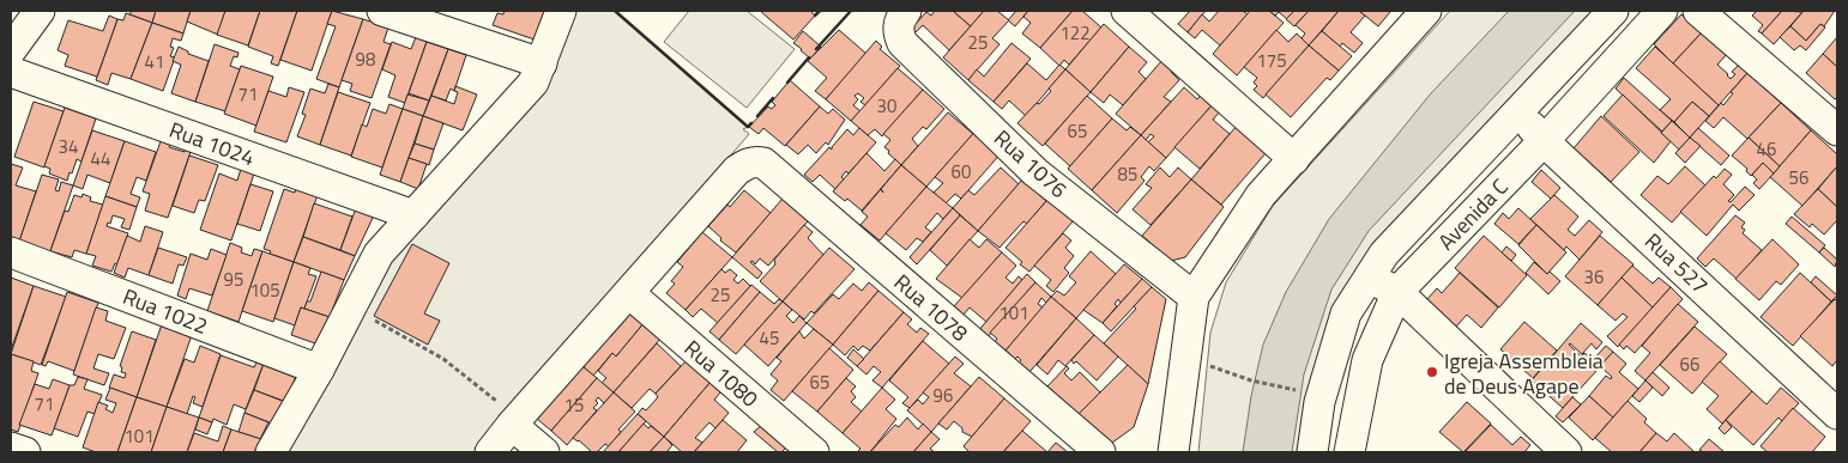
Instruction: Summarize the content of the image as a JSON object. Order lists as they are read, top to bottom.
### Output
{
  "streets": {
    "street": [
      "Rua 1024",
      "Rua 1076",
      "Avenida C",
      "Rua 527",
      "Rua 1078",
      "Rua 1022",
      "Rua 1080"
    ]
  },
  "crossings": [
    ["Avenida C", "Rua 527"],
    ["Rua 1078", "Rua 1080"]
  ],
  "places": ["Igreja Assembleia de Deus Agape"],
  "house_numbers": [
    "122",
    "25",
    "98",
    "175",
    "41",
    "71",
    "30",
    "65",
    "34",
    "46",
    "44",
    "60",
    "85",
    "56",
    "36",
    "95",
    "105",
    "25",
    "101",
    "45",
    "66",
    "65",
    "96",
    "71",
    "15",
    "101"
  ]
}
